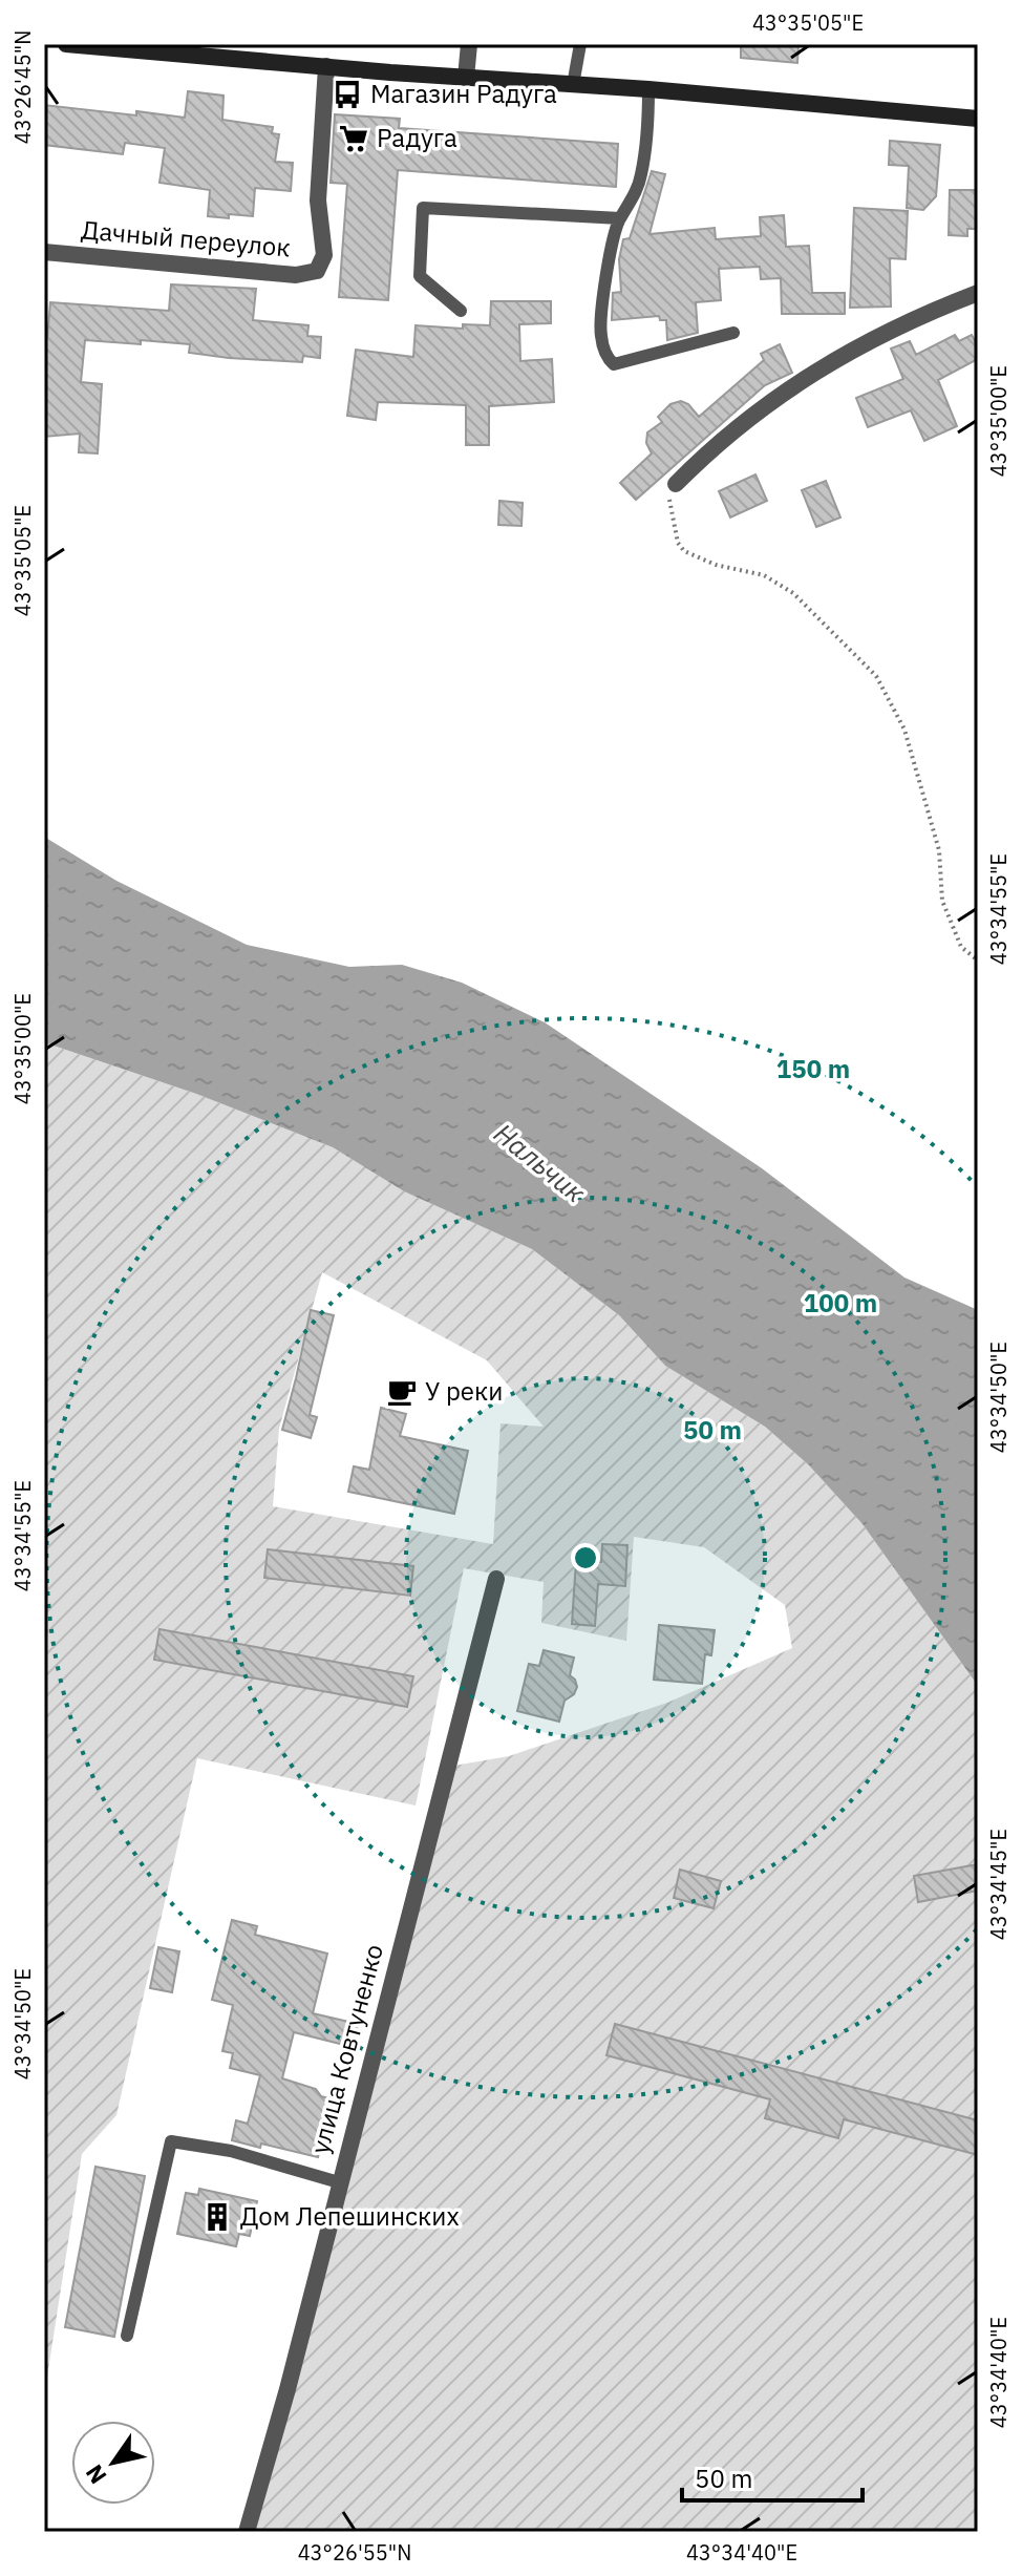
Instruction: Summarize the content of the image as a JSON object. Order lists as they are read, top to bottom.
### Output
{
  "streets": {
    "street": ["Дачный переулок", "улица Ковтуненко"]
  },
  "water": ["Нальчик"],
  "places": {
    "bus stop": ["Магазин Радуга"],
    "supermarket": ["Радуга"],
    "cafe": ["У реки"],
    "building": ["Дом Лепешинских"]
  },
  "scale_bar": "50 m",
  "north": "bottom left",
  "coordinates": [
    "43°35'05\"E",
    "43°26'45\"N",
    "43°35'00\"E",
    "43°34'55\"E",
    "43°34'50\"E",
    "43°34'45\"E",
    "43°34'40\"E",
    "43°26'55\"N"
  ],
  "rings": ["150 m", "100 m", "50 m"]
}
